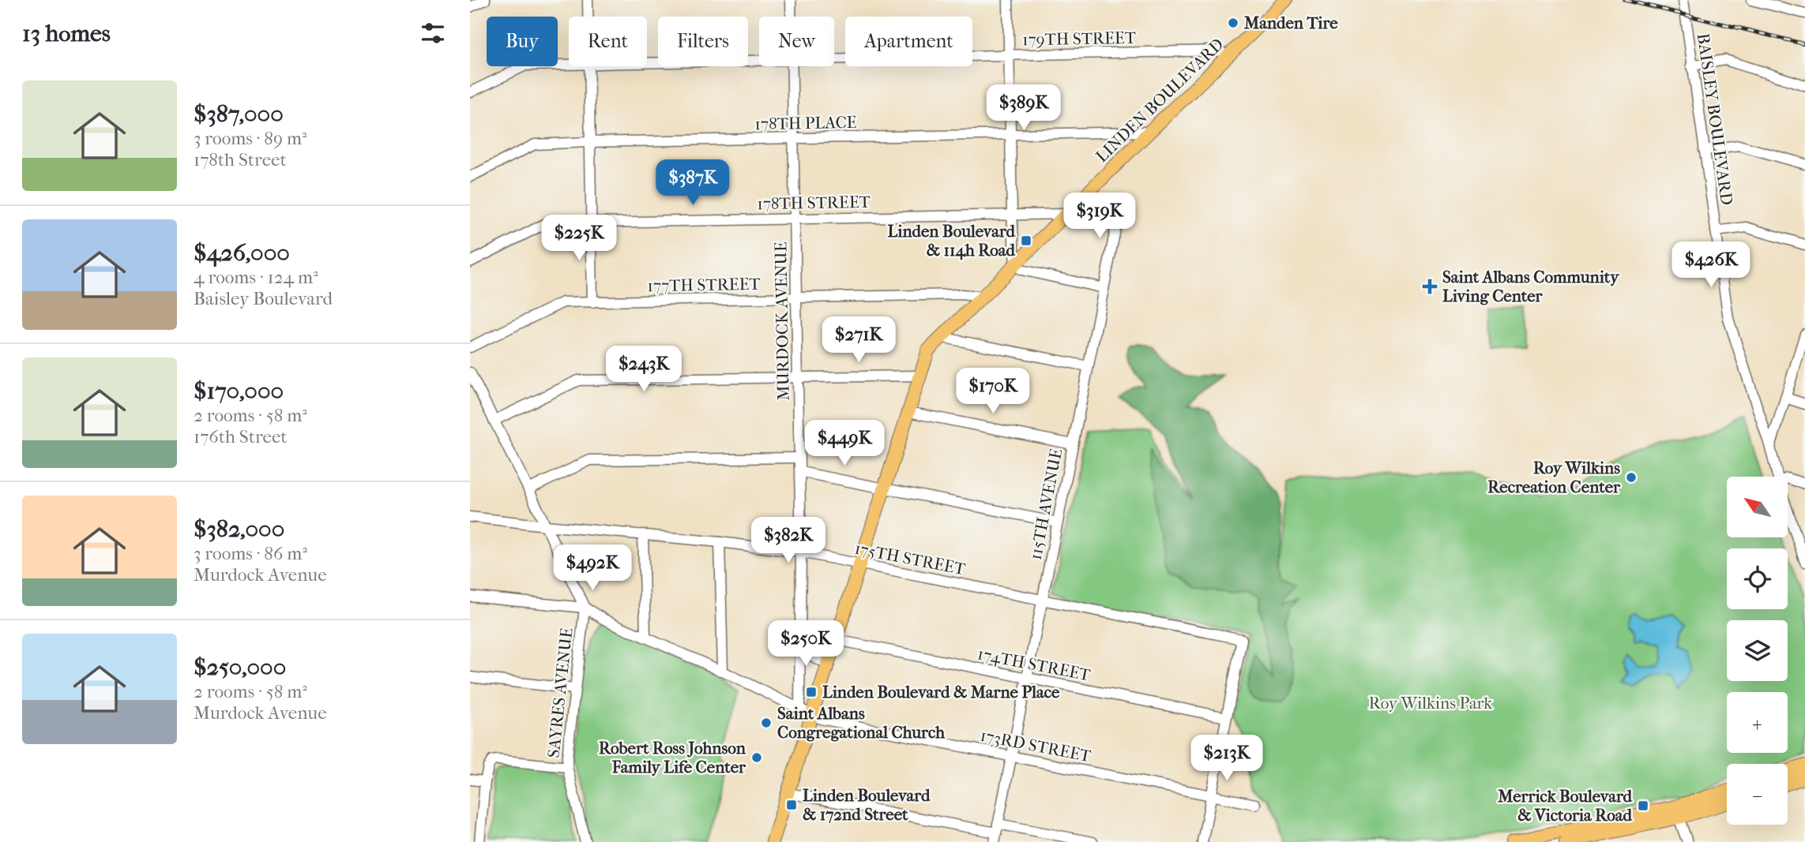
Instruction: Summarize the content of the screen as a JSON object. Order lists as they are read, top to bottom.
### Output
{
  "streets": {
    "main road": ["LINDEN BOULEVARD"],
    "street": [
      "179TH STREET",
      "BAISLEY BOULEVARD",
      "178TH PLACE",
      "178TH STREET",
      "177TH STREET",
      "MURDOCK AVENUE",
      "115TH AVENUE",
      "175TH STREET",
      "174TH STREET",
      "SAYRES AVENUE",
      "173RD STREET"
    ]
  },
  "crossings": [
    ["179TH STREET", "LINDEN BOULEVARD"],
    ["LINDEN BOULEVARD", "178TH PLACE"],
    ["LINDEN BOULEVARD", "178TH STREET"],
    ["LINDEN BOULEVARD", "177TH STREET"],
    ["LINDEN BOULEVARD", "115TH AVENUE"],
    ["LINDEN BOULEVARD", "175TH STREET"],
    ["LINDEN BOULEVARD", "174TH STREET"],
    ["LINDEN BOULEVARD", "173RD STREET"],
    ["178TH PLACE", "MURDOCK AVENUE"],
    ["178TH STREET", "MURDOCK AVENUE"],
    ["177TH STREET", "MURDOCK AVENUE"],
    ["MURDOCK AVENUE", "175TH STREET"],
    ["MURDOCK AVENUE", "173RD STREET"],
    ["115TH AVENUE", "175TH STREET"],
    ["115TH AVENUE", "174TH STREET"],
    ["115TH AVENUE", "173RD STREET"],
    ["175TH STREET", "174TH STREET"],
    ["175TH STREET", "SAYRES AVENUE"],
    ["SAYRES AVENUE", "173RD STREET"]
  ],
  "parks": ["Roy Wilkins Park"],
  "places": {
    "other": [
      "Manden Tire",
      "Roy Wilkins Recreation Center",
      "Saint Albans Congregational Church",
      "Robert Ross Johnson Family Life Center"
    ],
    "transit": [
      "Linden Boulevard & 114h Road",
      "Linden Boulevard & Marne Place",
      "Linden Boulevard & 172nd Street",
      "Merrick Boulevard & Victoria Road"
    ],
    "health": ["Saint Albans Community Living Center"]
  },
  "north": "top left",
  "page": {
    "heading": "13 homes",
    "chip": [
      "Buy",
      "Rent",
      "Filters",
      "New",
      "Apartment"
    ],
    "list": [
      {
        "name": "$387,000",
        "note": "3 rooms · 89 m² · 178th Street"
      },
      {
        "name": "$426,000",
        "note": "4 rooms · 124 m² · Baisley Boulevard"
      },
      {
        "name": "$170,000",
        "note": "2 rooms · 58 m² · 176th Street"
      },
      {
        "name": "$382,000",
        "note": "3 rooms · 86 m² · Murdock Avenue"
      },
      {
        "name": "$250,000",
        "note": "2 rooms · 58 m² · Murdock Avenue"
      }
    ],
    "price": [
      "$389K",
      "$387K",
      "$319K",
      "$225K",
      "$426K",
      "$271K",
      "$243K",
      "$170K",
      "$449K",
      "$382K",
      "$492K",
      "$250K",
      "$213K"
    ],
    "map_buttons": ["+", "−"]
  }
}
